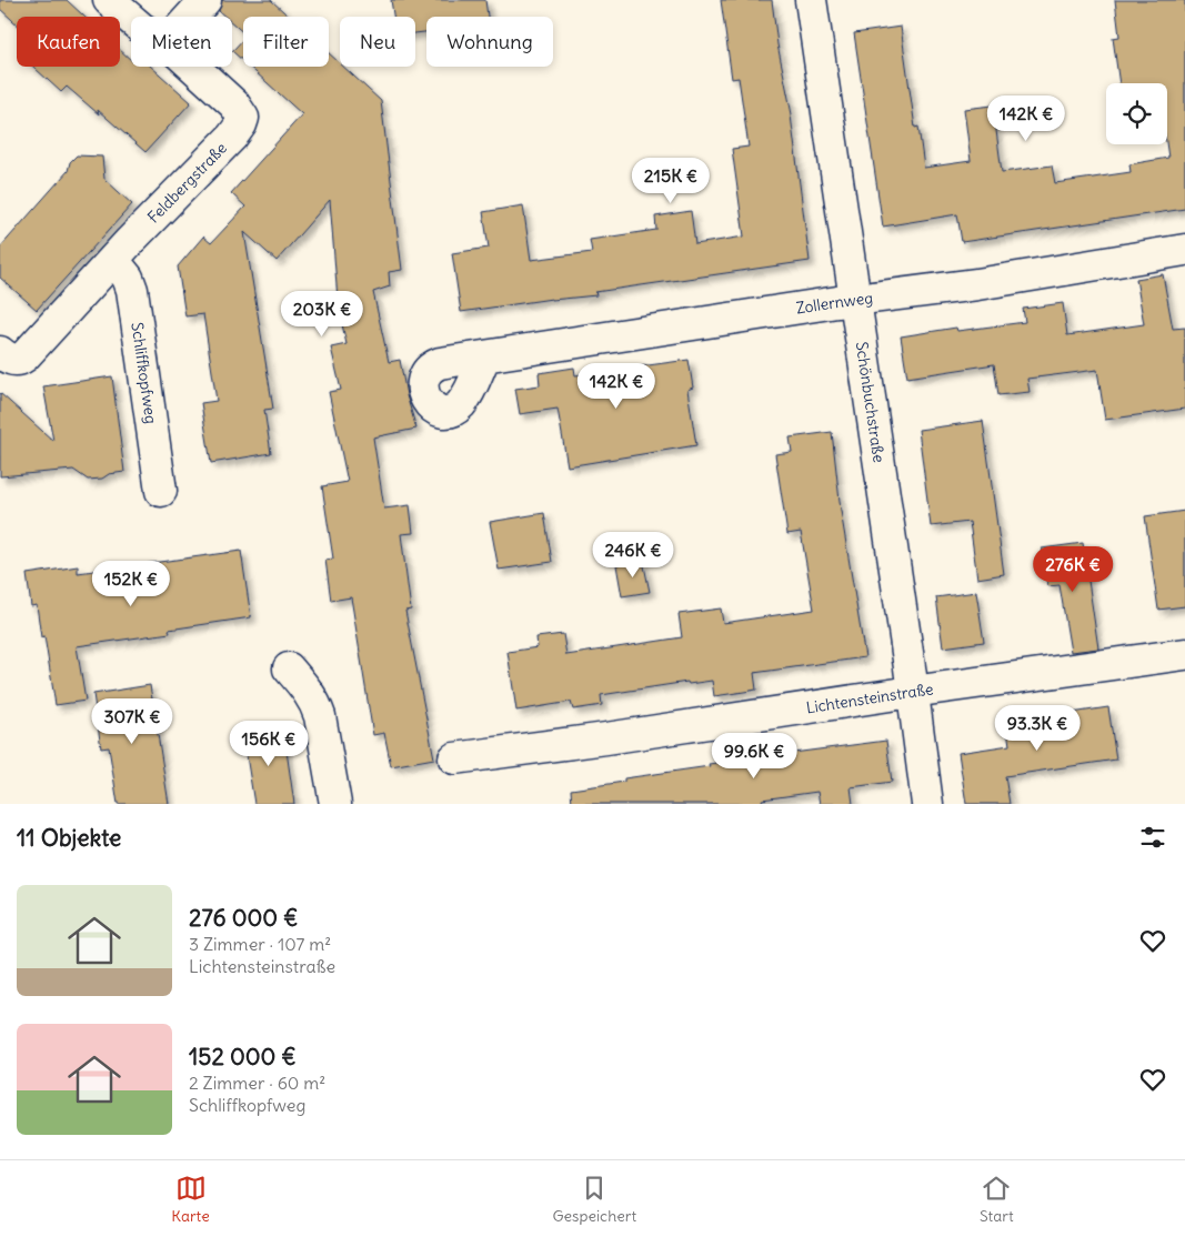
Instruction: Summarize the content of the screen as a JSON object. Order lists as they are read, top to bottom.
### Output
{
  "streets": {
    "street": [
      "Feldbergstraße",
      "Zollernweg",
      "Schliffkopfweg",
      "Schönbuchstraße",
      "Lichtensteinstraße"
    ]
  },
  "crossings": [
    ["Feldbergstraße", "Schliffkopfweg"],
    ["Zollernweg", "Schönbuchstraße"],
    ["Schönbuchstraße", "Lichtensteinstraße"]
  ],
  "page": {
    "chip": [
      "Kaufen",
      "Mieten",
      "Filter",
      "Neu",
      "Wohnung"
    ],
    "price": [
      "142K €",
      "215K €",
      "203K €",
      "142K €",
      "246K €",
      "276K €",
      "152K €",
      "307K €",
      "93.3K €",
      "156K €",
      "99.6K €"
    ],
    "heading": "11 Objekte",
    "list": [
      {
        "name": "276 000 €",
        "note": "3 Zimmer · 107 m² · Lichtensteinstraße"
      },
      {
        "name": "152 000 €",
        "note": "2 Zimmer · 60 m² · Schliffkopfweg"
      }
    ],
    "tabs": ["Karte", "Gespeichert", "Start"]
  }
}
